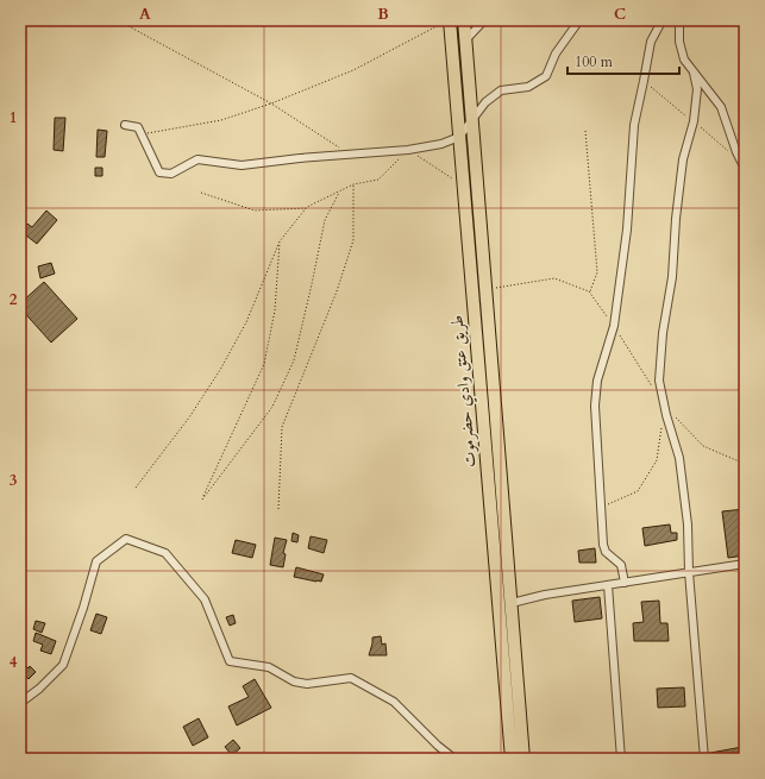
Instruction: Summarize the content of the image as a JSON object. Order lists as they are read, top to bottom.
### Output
{
  "streets": {
    "main road": ["طريق عتق وادي حضرموت"]
  },
  "scale_bar": "100 m",
  "grid": {
    "columns": ["A", "B", "C"],
    "rows": [
      "1",
      "2",
      "3",
      "4"
    ]
  }
}
